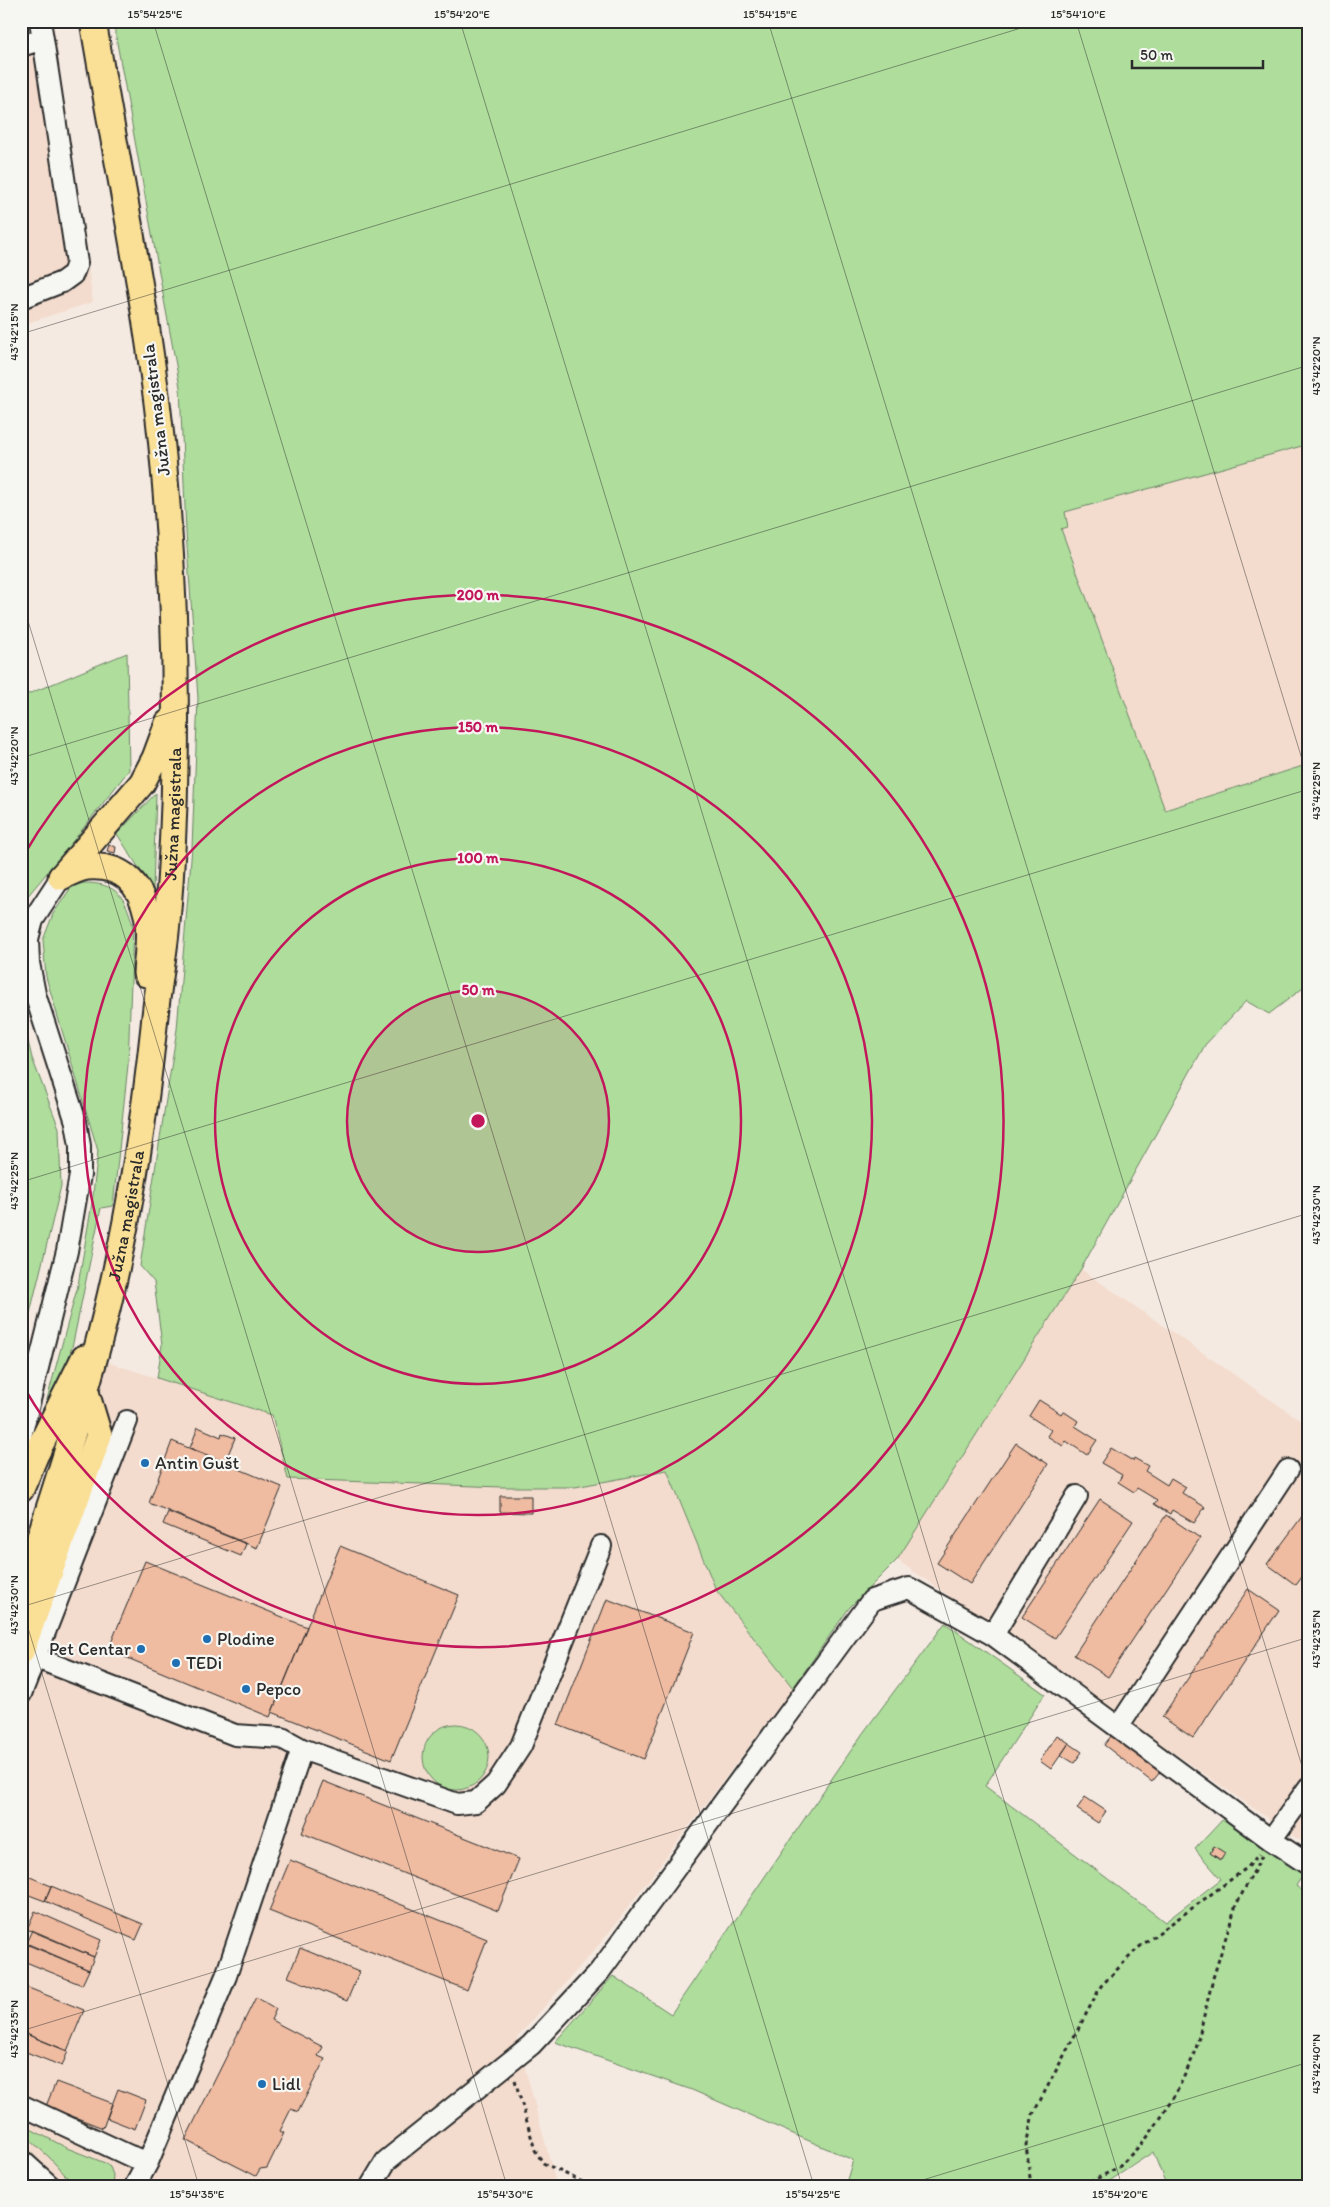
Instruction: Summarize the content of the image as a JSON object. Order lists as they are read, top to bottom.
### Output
{
  "streets": {
    "main road": ["Južna magistrala"]
  },
  "places": [
    "Antin Gušt",
    "Plodine",
    "Pet Centar",
    "TEDi",
    "Pepco",
    "Lidl"
  ],
  "scale_bar": "50 m",
  "coordinates": [
    "15°54'25\"E",
    "15°54'20\"E",
    "15°54'15\"E",
    "15°54'10\"E",
    "43°42'15\"N",
    "43°42'20\"N",
    "43°42'25\"N",
    "43°42'30\"N",
    "43°42'35\"N",
    "43°42'40\"N",
    "15°54'35\"E",
    "15°54'30\"E"
  ],
  "rings": [
    "200 m",
    "150 m",
    "100 m",
    "50 m"
  ]
}
